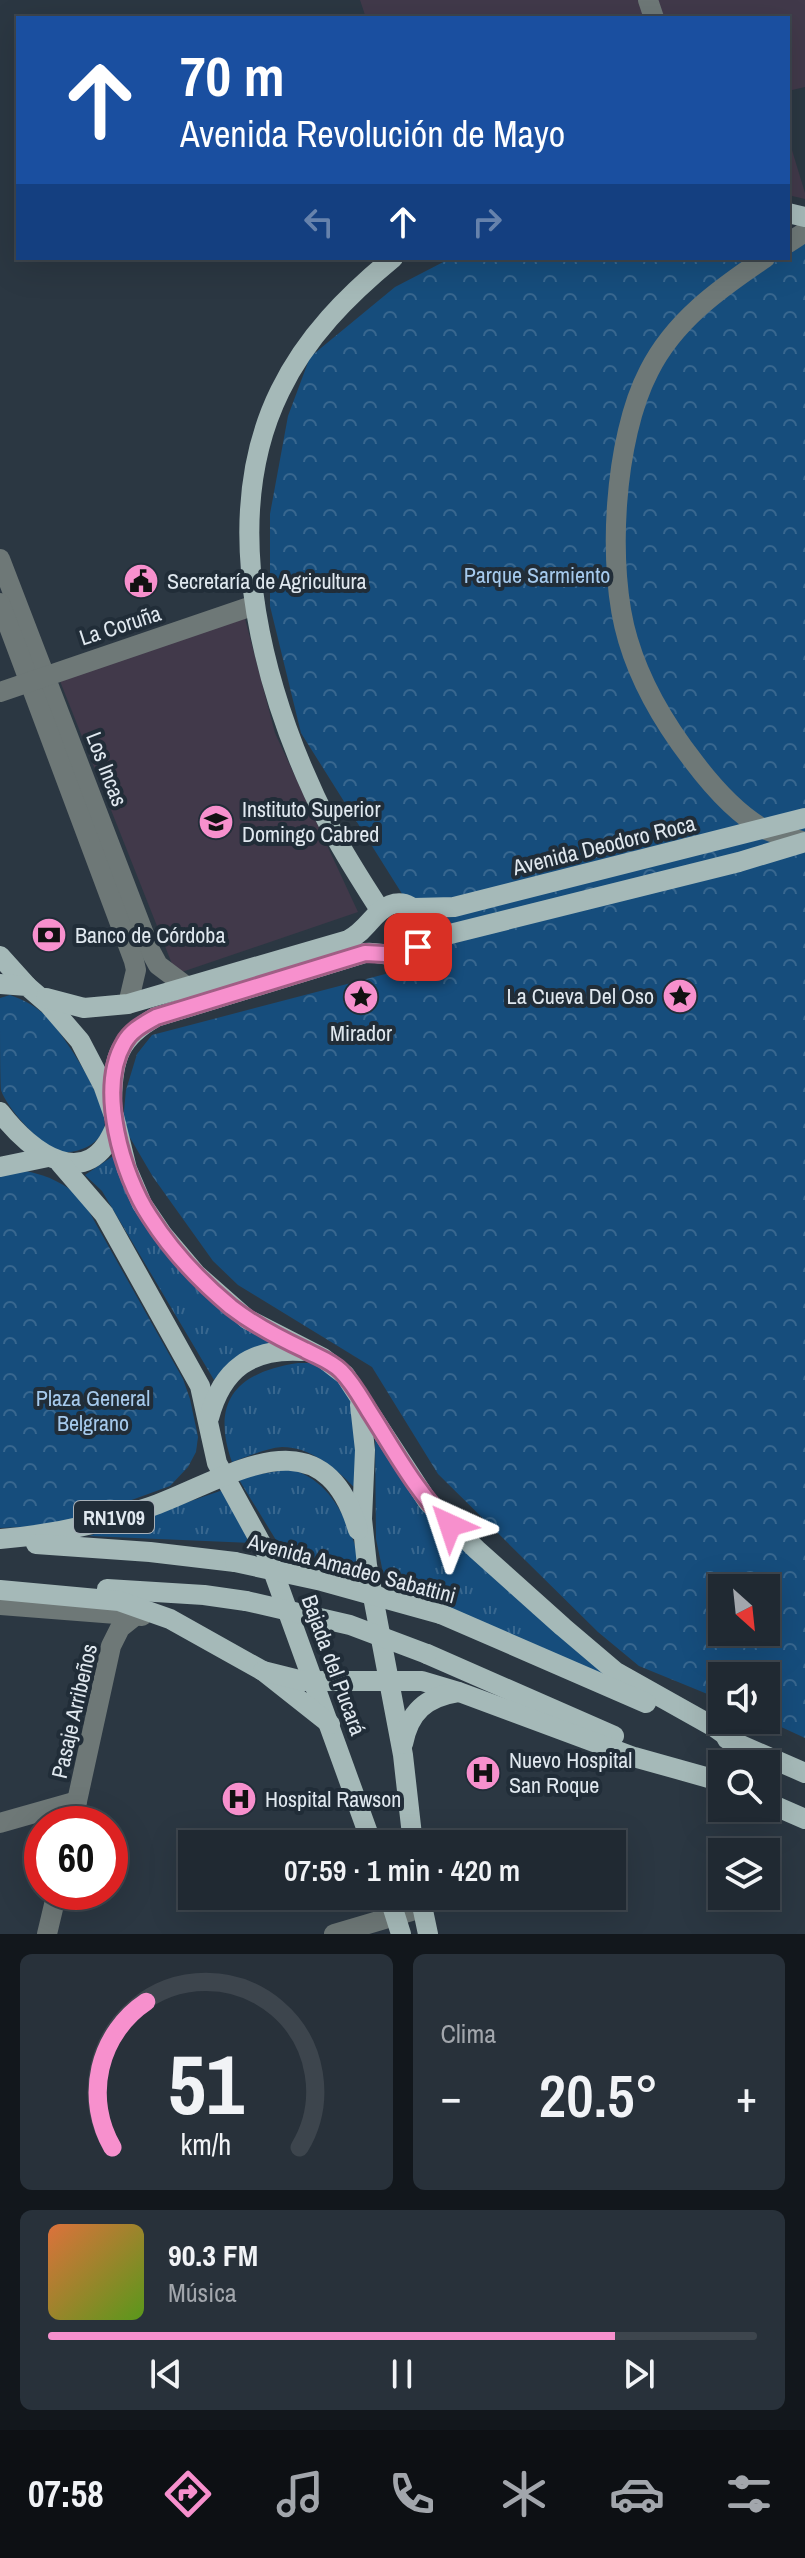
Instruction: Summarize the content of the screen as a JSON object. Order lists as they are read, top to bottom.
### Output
{
  "streets": {
    "main road": [
      "Avenida Deodoro Roca",
      "RN1V09",
      "Avenida Amadeo Sabattini",
      "Bajada del Pucará"
    ],
    "street": ["La Coruña", "Los Incas", "Pasaje Arribeños"]
  },
  "crossings": [
    ["La Coruña", "Los Incas"],
    ["RN1V09", "Avenida Amadeo Sabattini"],
    ["RN1V09", "Bajada del Pucará"]
  ],
  "parks": ["Parque Sarmiento", "Plaza General Belgrano"],
  "places": {
    "public building": ["Secretaría de Agricultura"],
    "school or university": ["Instituto Superior Domingo Cabred"],
    "bank": ["Banco de Córdoba"],
    "place": ["La Cueva Del Oso", "Mirador"],
    "hospital": ["Nuevo Hospital San Roque", "Hospital Rawson"]
  },
  "north": "bottom right",
  "page": {
    "turn": ["70 m", "Avenida Revolución de Mayo"],
    "limit": "60",
    "trip": "07:59 · 1 min · 420 m",
    "tile": "Clima",
    "heat": ["−", "20.5°", "+"],
    "song": ["90.3 FM", "Música"],
    "tabs": "07:58",
    "gauge": ["51", "km/h"]
  }
}
